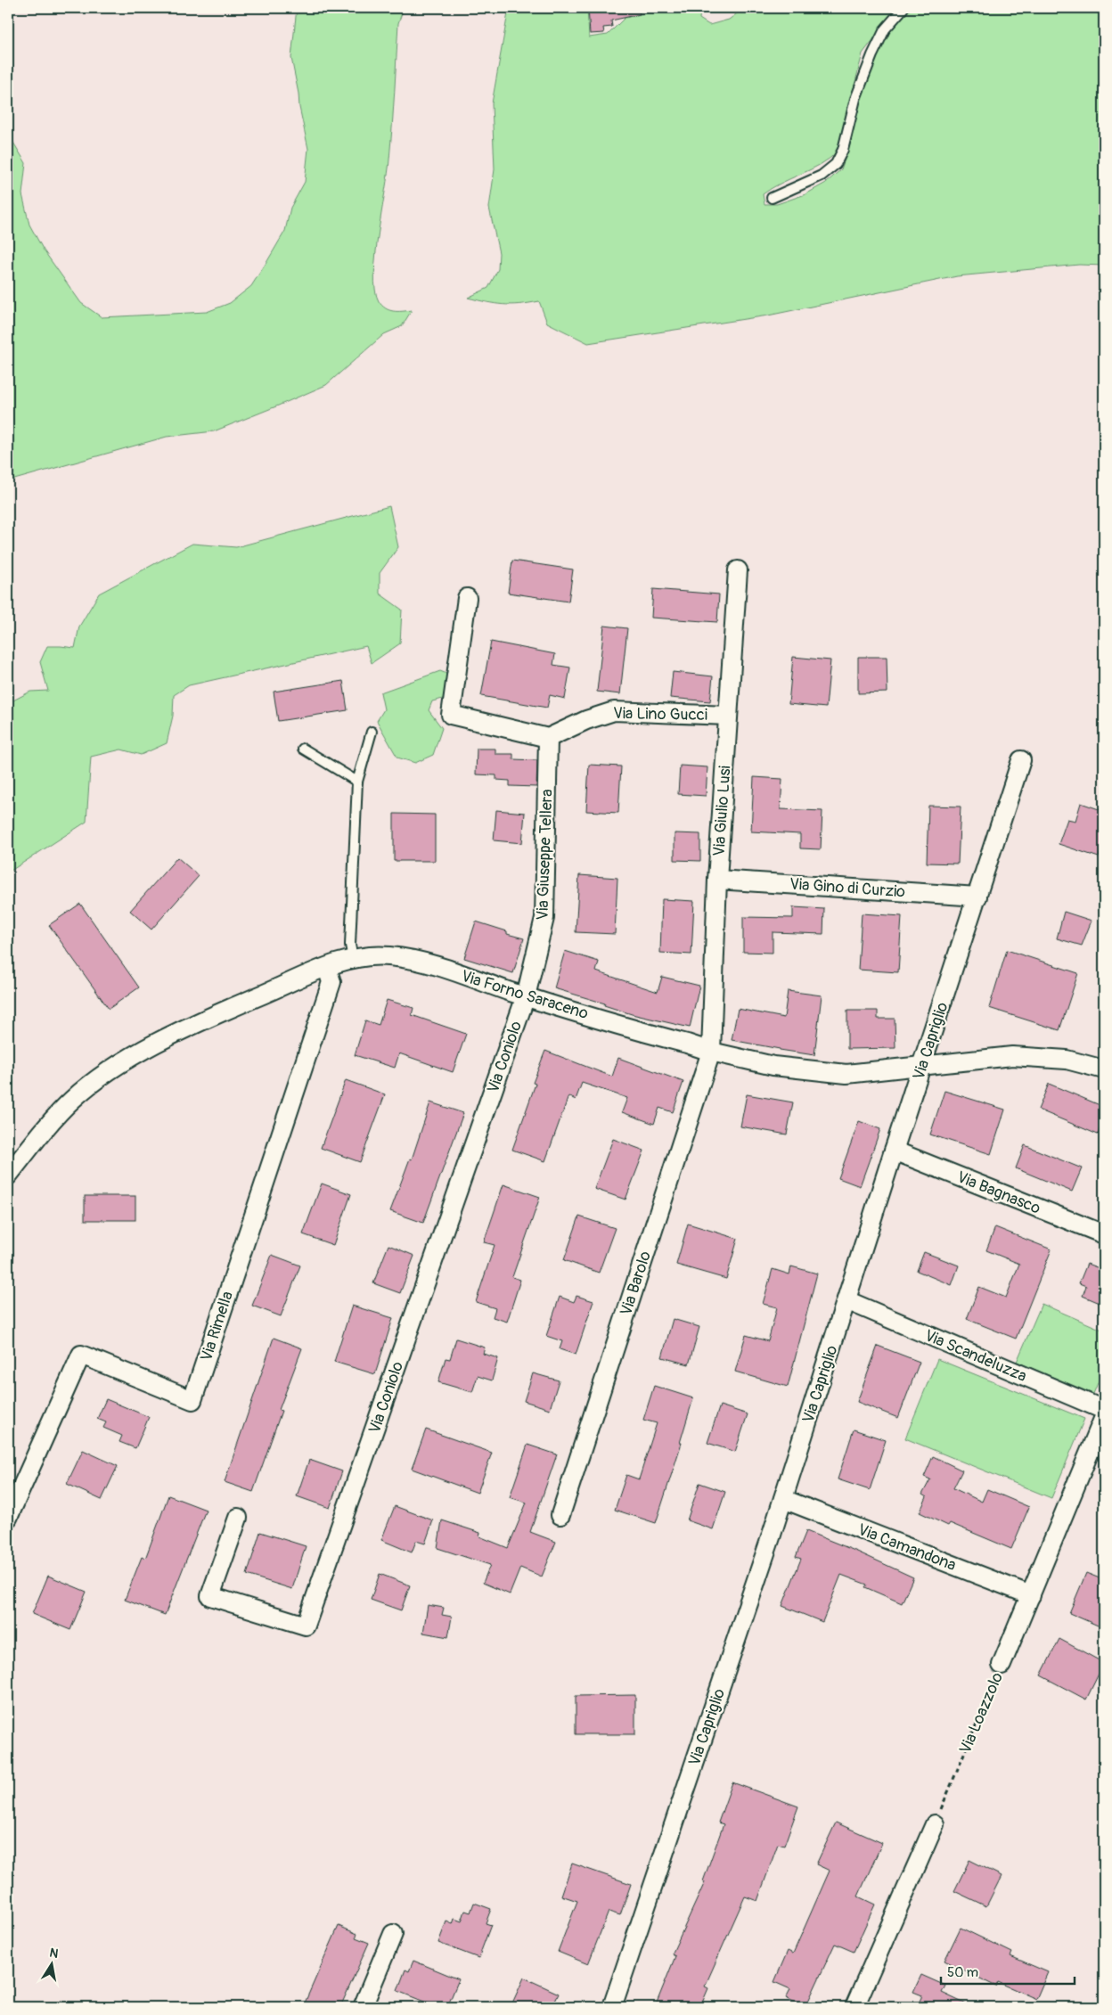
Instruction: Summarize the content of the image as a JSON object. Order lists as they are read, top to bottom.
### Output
{
  "streets": {
    "street": [
      "Via Lino Gucci",
      "Via Giulio Lusi",
      "Via Giuseppe Tellera",
      "Via Gino di Curzio",
      "Via Forno Saraceno",
      "Via Capriglio",
      "Via Coniolo",
      "Via Bagnasco",
      "Via Barolo",
      "Via Rimella",
      "Via Scandeluzza",
      "Via Camandona",
      "Via Loazzolo"
    ]
  },
  "crossings": [
    ["Via Lino Gucci", "Via Giulio Lusi"],
    ["Via Lino Gucci", "Via Giuseppe Tellera"],
    ["Via Giulio Lusi", "Via Gino di Curzio"],
    ["Via Giulio Lusi", "Via Forno Saraceno"],
    ["Via Giulio Lusi", "Via Barolo"],
    ["Via Giuseppe Tellera", "Via Forno Saraceno"],
    ["Via Giuseppe Tellera", "Via Coniolo"],
    ["Via Gino di Curzio", "Via Capriglio"],
    ["Via Forno Saraceno", "Via Capriglio"],
    ["Via Forno Saraceno", "Via Coniolo"],
    ["Via Forno Saraceno", "Via Barolo"],
    ["Via Forno Saraceno", "Via Rimella"],
    ["Via Capriglio", "Via Bagnasco"],
    ["Via Capriglio", "Via Scandeluzza"],
    ["Via Capriglio", "Via Camandona"],
    ["Via Camandona", "Via Loazzolo"]
  ],
  "scale_bar": "50 m",
  "north": "top"
}
